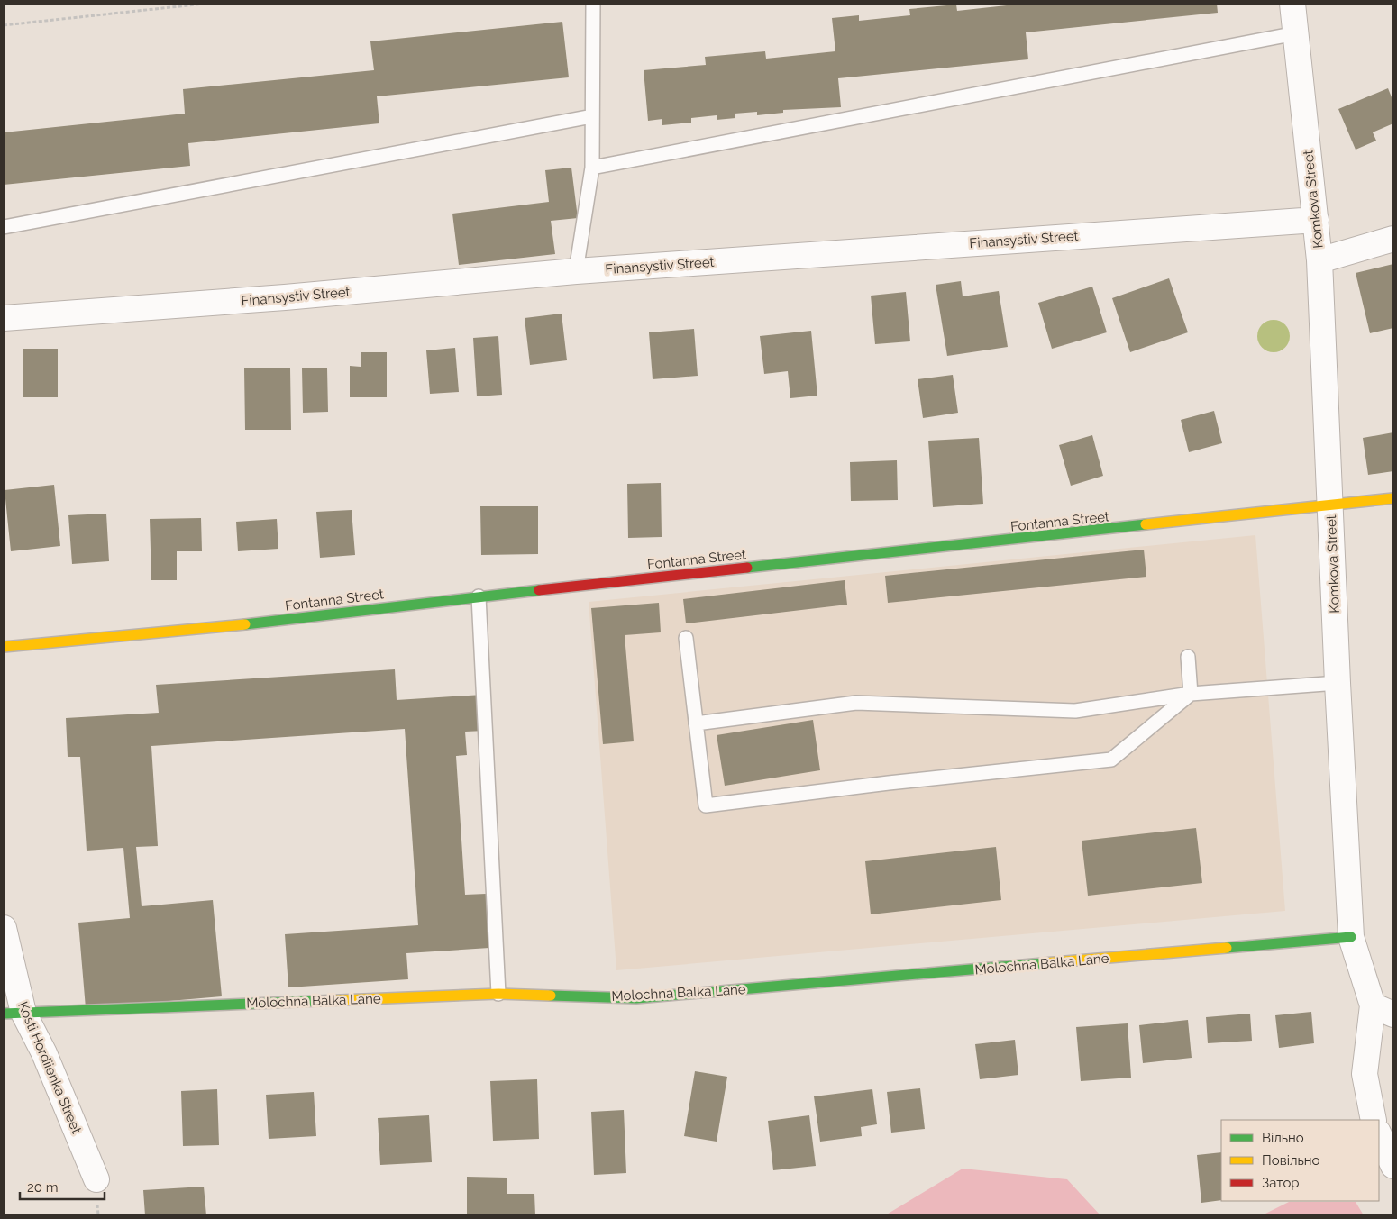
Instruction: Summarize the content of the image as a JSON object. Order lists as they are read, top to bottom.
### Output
{
  "streets": {
    "street": [
      "Komkova Street",
      "Finansystiv Street",
      "Fontanna Street",
      "Molochna Balka Lane",
      "Kosti Hordiienka Street"
    ]
  },
  "crossings": [
    ["Komkova Street", "Finansystiv Street"],
    ["Komkova Street", "Fontanna Street"],
    ["Komkova Street", "Molochna Balka Lane"],
    ["Molochna Balka Lane", "Kosti Hordiienka Street"]
  ],
  "legend": ["Вільно", "Повільно", "Затор"],
  "scale_bar": "20 m"
}
